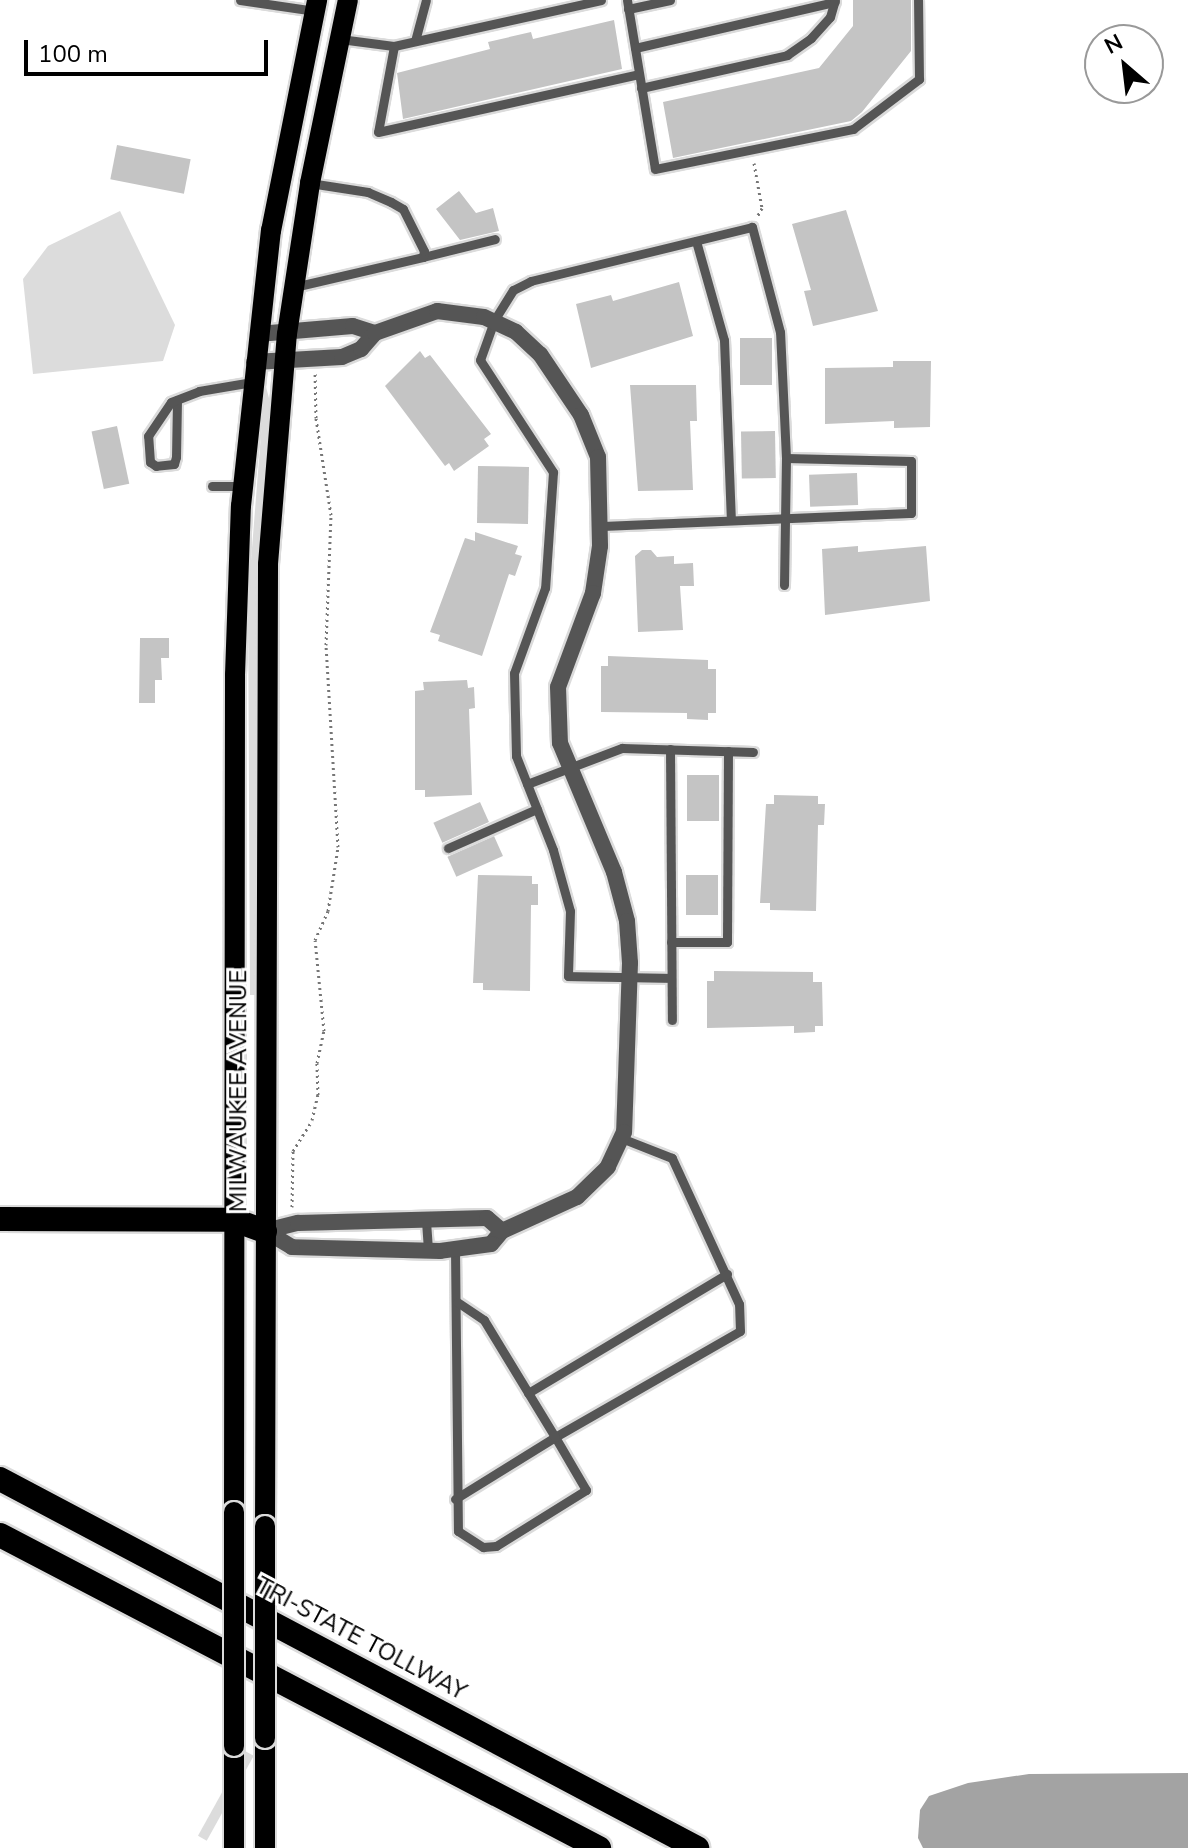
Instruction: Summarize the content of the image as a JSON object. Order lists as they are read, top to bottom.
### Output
{
  "streets": {
    "highway": ["TRI-STATE TOLLWAY"],
    "main road": ["MILWAUKEE AVENUE"]
  },
  "scale_bar": "100 m",
  "north": "top left"
}
